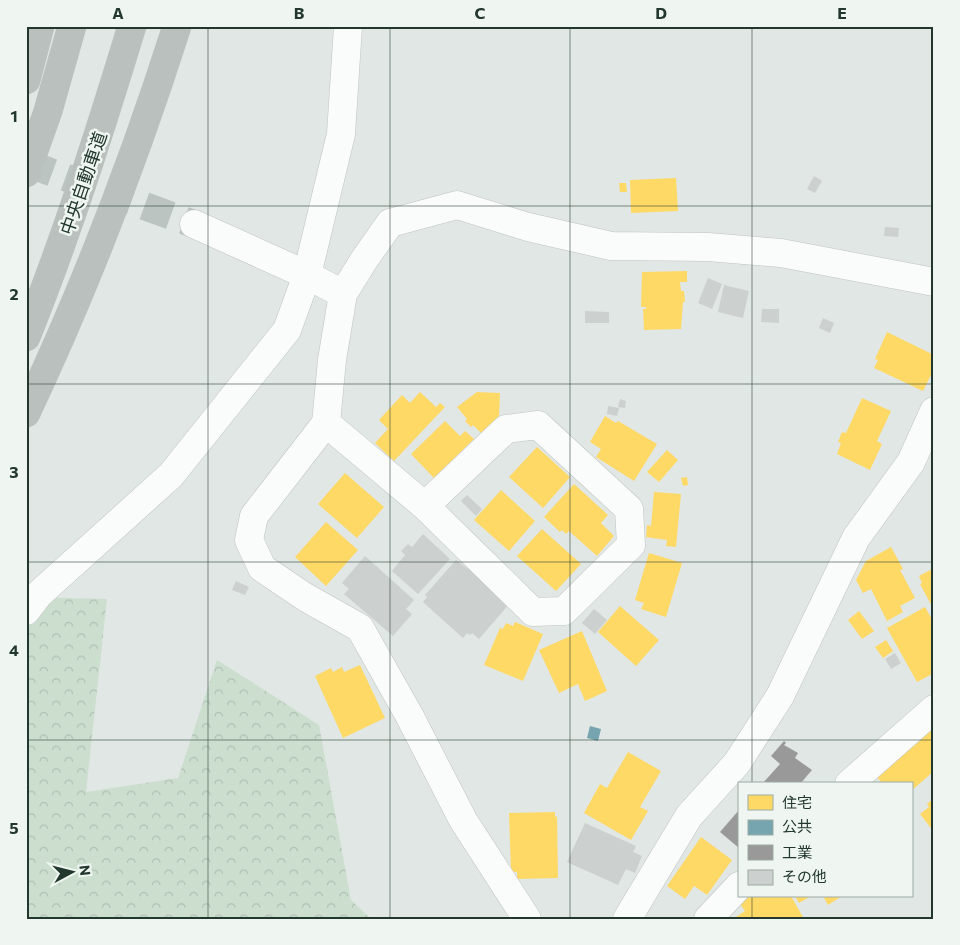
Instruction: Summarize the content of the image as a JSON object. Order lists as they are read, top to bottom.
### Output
{
  "streets": {
    "highway": ["中央自動車道"]
  },
  "legend": [
    "住宅",
    "公共",
    "工業",
    "その他"
  ],
  "north": "right",
  "grid": {
    "columns": [
      "A",
      "B",
      "C",
      "D",
      "E"
    ],
    "rows": [
      "1",
      "2",
      "3",
      "4",
      "5"
    ]
  }
}
